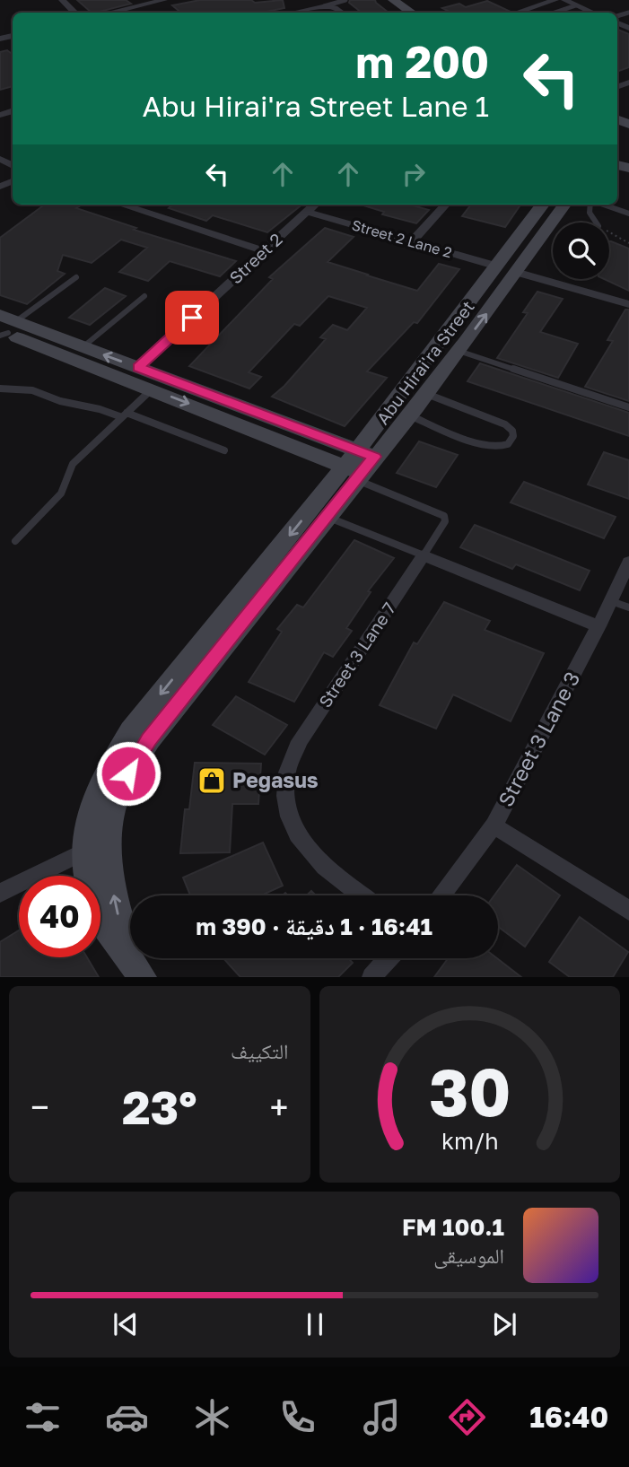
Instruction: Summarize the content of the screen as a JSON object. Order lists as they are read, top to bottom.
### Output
{
  "streets": {
    "street": [
      "Street 2 Lane 2",
      "Street 2",
      "Abu Hirai'ra Street",
      "Street 3 Lane 7",
      "Street 3 Lane 3"
    ]
  },
  "crossings": [
    ["Street 2 Lane 2", "Street 2"],
    ["Street 2 Lane 2", "Abu Hirai'ra Street"]
  ],
  "places": {
    "shop": ["Pegasus"]
  },
  "page": {
    "turn": ["200 m", "Abu Hirai'ra Street Lane 1"],
    "limit": "40",
    "trip": "16:41 · 1 دقيقة · 390 m",
    "tile": "التكييف",
    "heat": ["−", "23°", "+"],
    "song": ["100.1 FM", "الموسيقى"],
    "tabs": "16:40",
    "gauge": ["30", "km/h"]
  }
}
